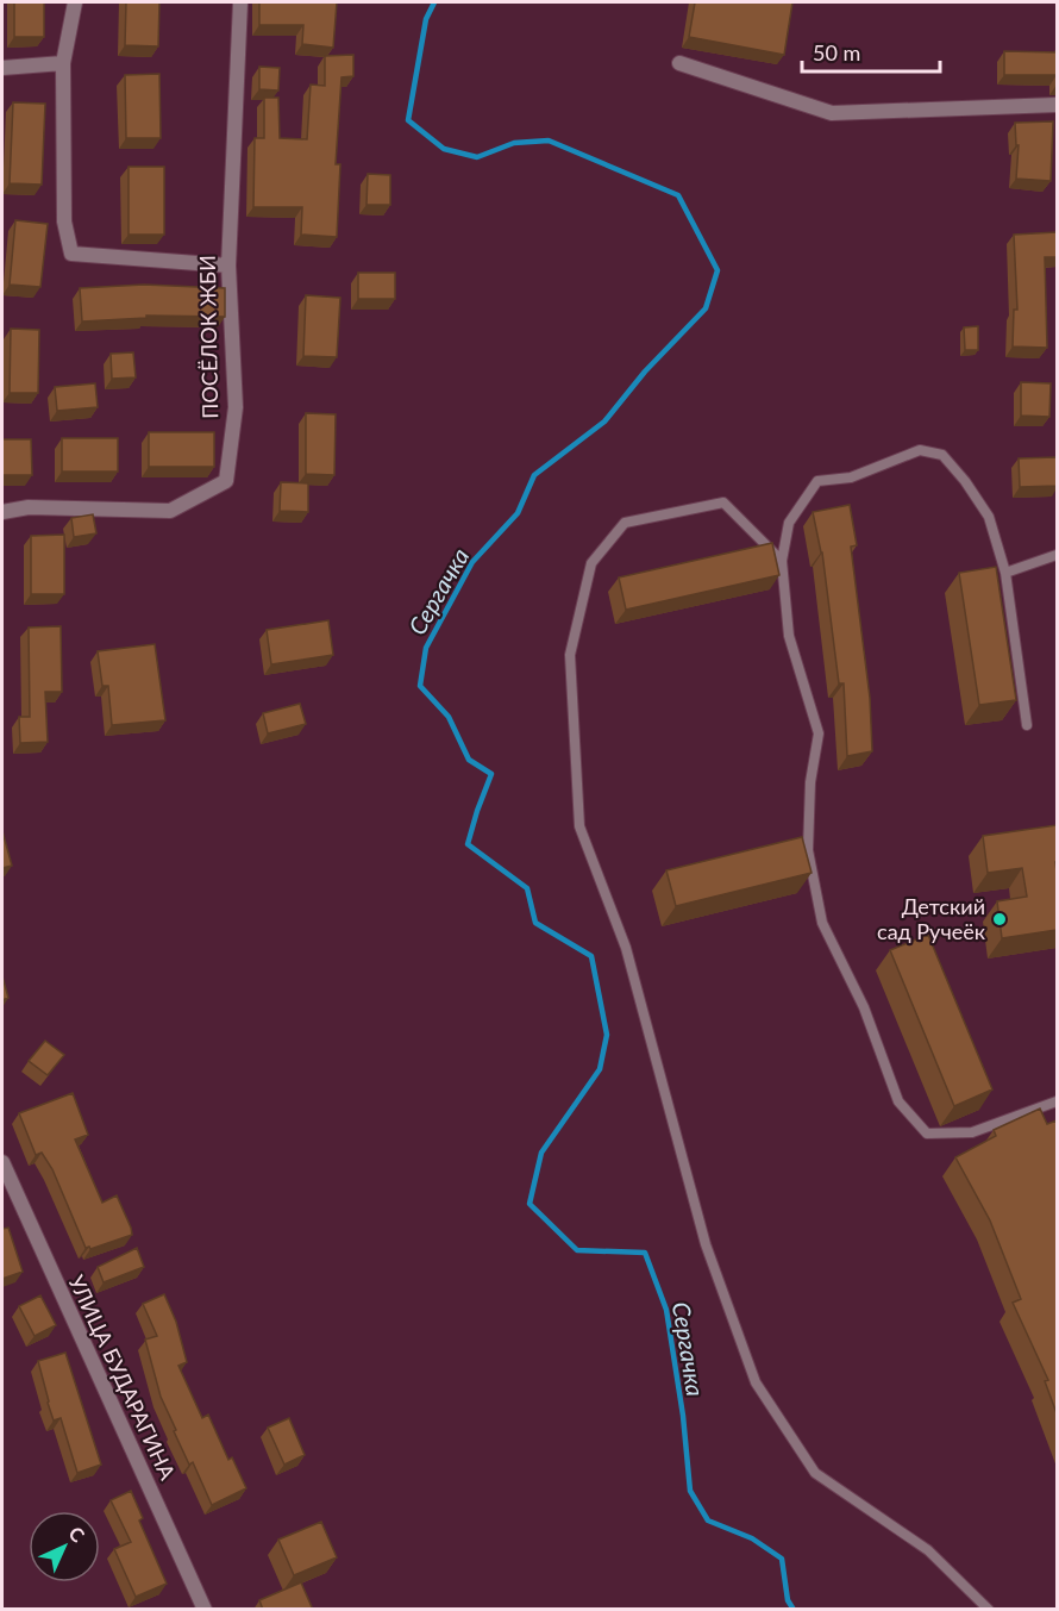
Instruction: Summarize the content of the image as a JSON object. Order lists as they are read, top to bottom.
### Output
{
  "streets": {
    "street": ["ПОСЁЛОК ЖБИ", "УЛИЦА БУДАРАГИНА"]
  },
  "water": ["Сергачка"],
  "places": ["Детский сад Ручеёк"],
  "scale_bar": "50 m",
  "north": "top right"
}
